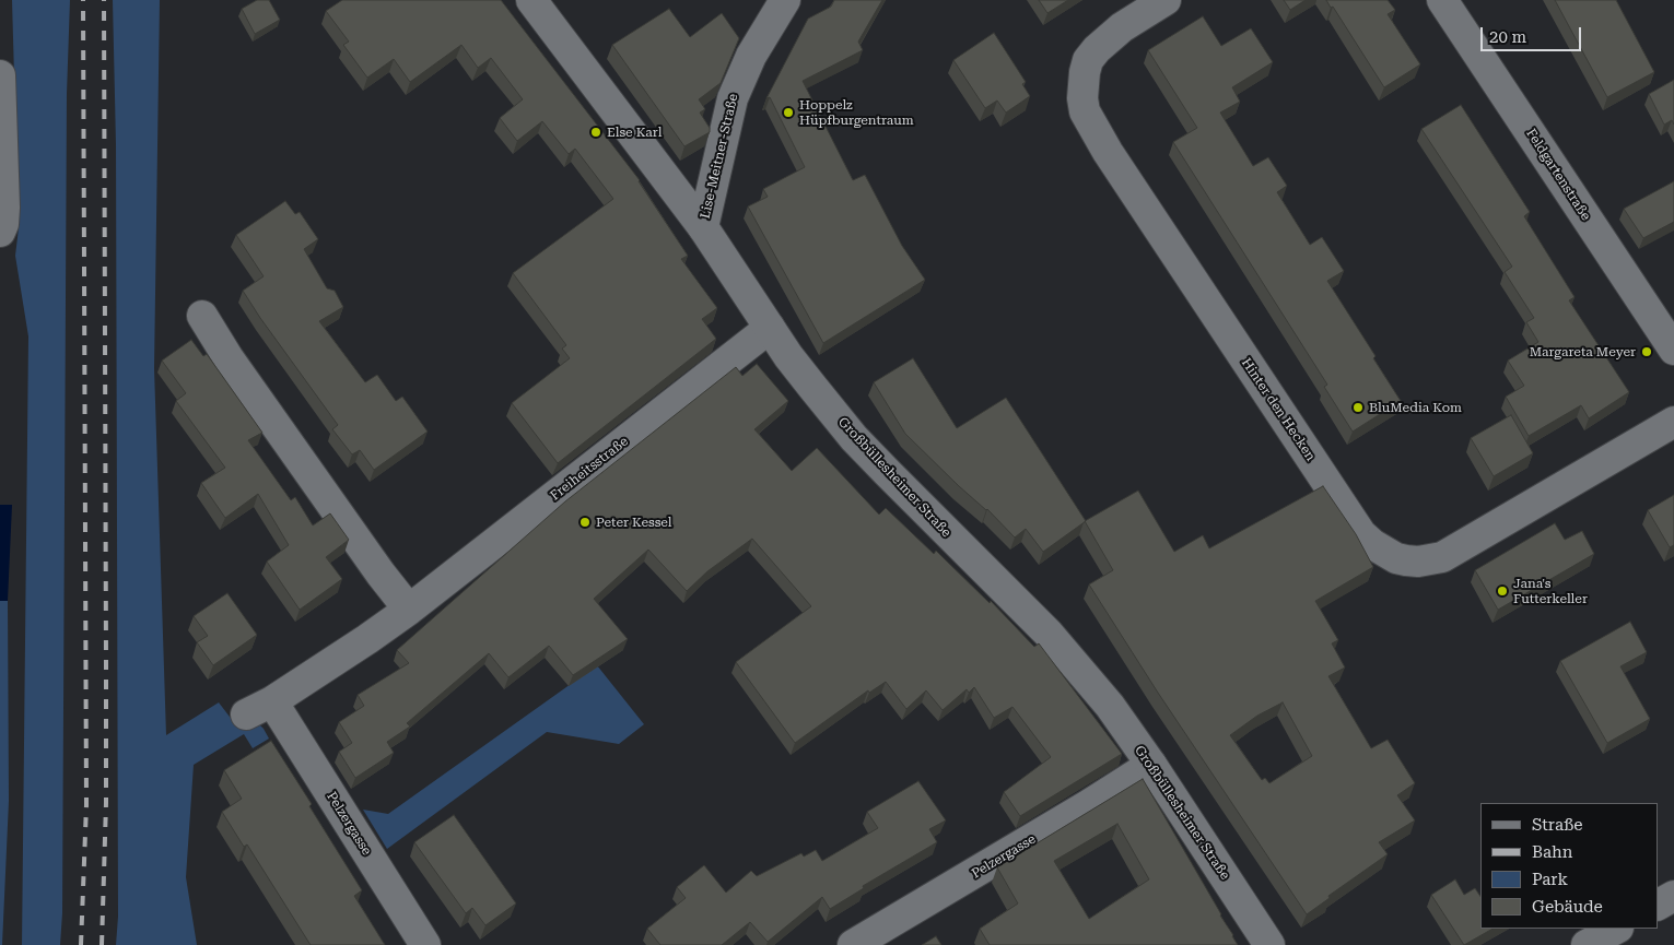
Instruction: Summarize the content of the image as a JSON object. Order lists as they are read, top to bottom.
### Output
{
  "streets": {
    "street": [
      "Lise-Meitner-Straße",
      "Feldgartenstraße",
      "Hinter den Hecken",
      "Freiheitsstraße",
      "Großbüllesheimer Straße",
      "Pelzergasse"
    ]
  },
  "crossings": [
    ["Lise-Meitner-Straße", "Großbüllesheimer Straße"],
    ["Freiheitsstraße", "Großbüllesheimer Straße"],
    ["Freiheitsstraße", "Pelzergasse"],
    ["Großbüllesheimer Straße", "Pelzergasse"]
  ],
  "places": [
    "Hoppelz Hüpfburgentraum",
    "Else Karl",
    "Margareta Meyer",
    "BluMedia Kom",
    "Peter Kessel",
    "Jana's Futterkeller"
  ],
  "legend": [
    "Straße",
    "Bahn",
    "Park",
    "Gebäude"
  ],
  "scale_bar": "20 m"
}
